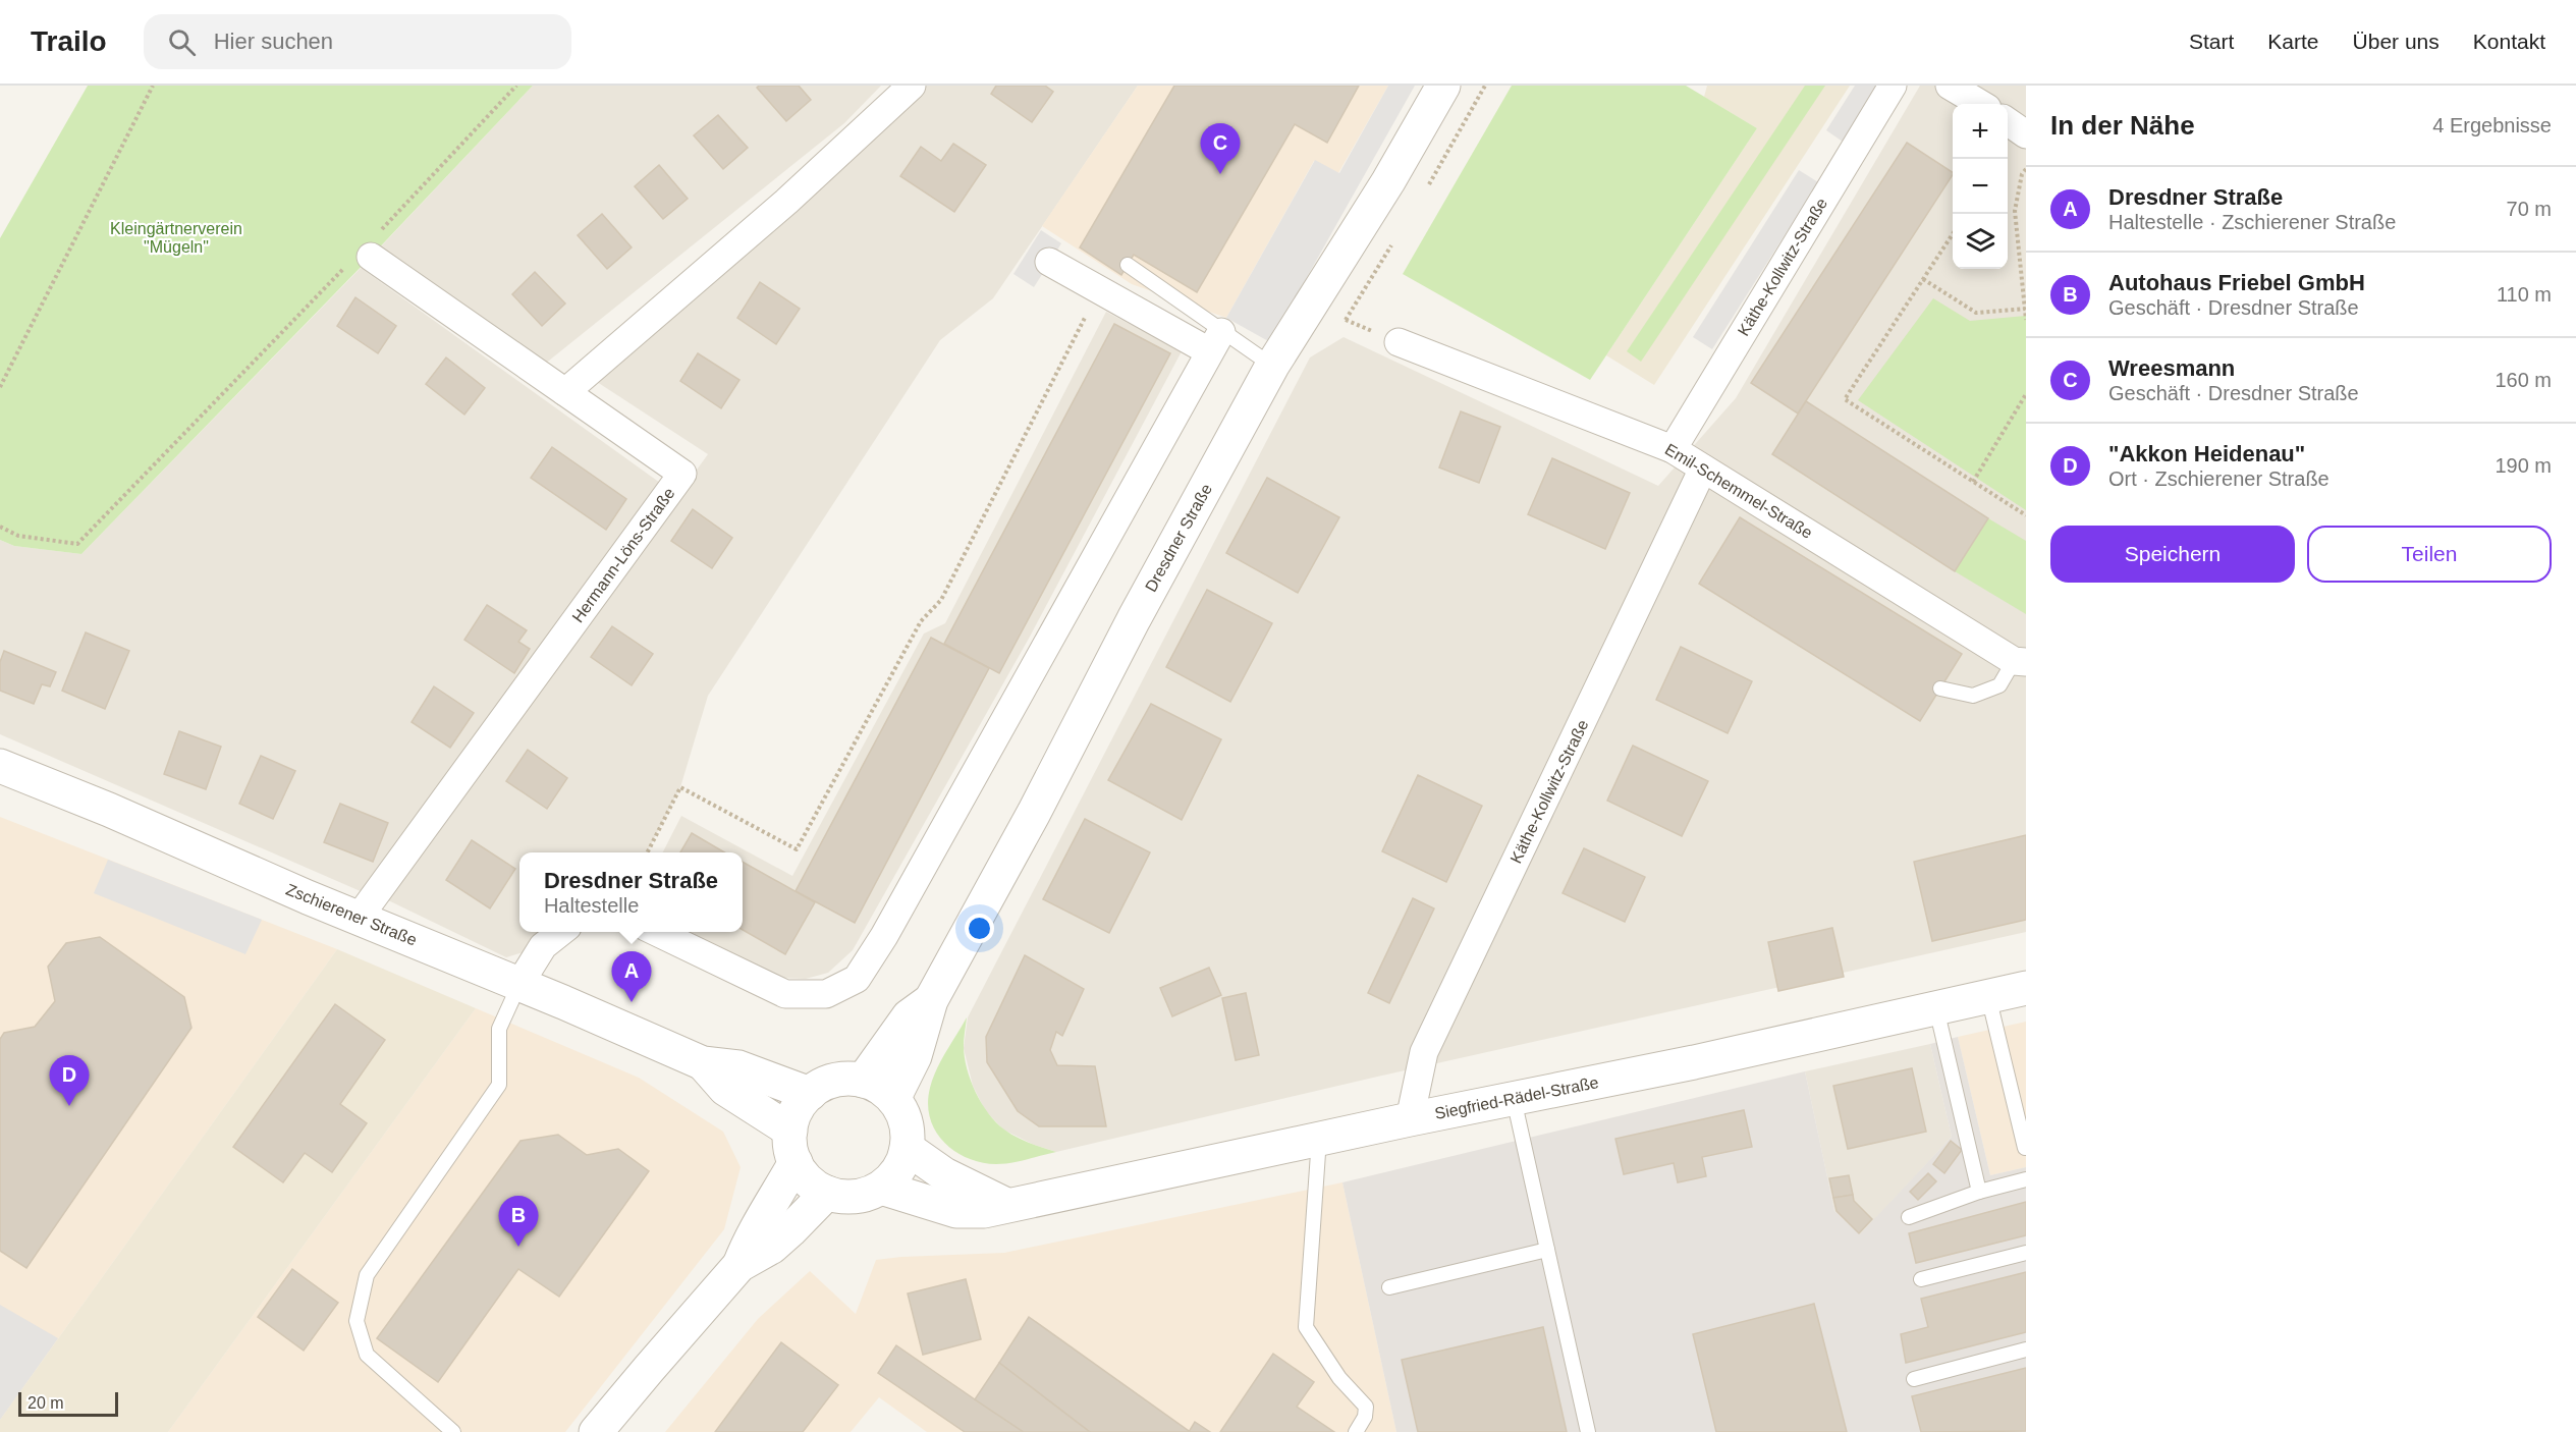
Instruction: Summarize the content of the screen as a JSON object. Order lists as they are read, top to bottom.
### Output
{
  "streets": {
    "street": [
      "Käthe-Kollwitz-Straße",
      "Emil-Schemmel-Straße",
      "Dresdner Straße",
      "Hermann-Löns-Straße",
      "Zschierener Straße",
      "Siegfried-Rädel-Straße"
    ]
  },
  "crossings": [
    ["Käthe-Kollwitz-Straße", "Emil-Schemmel-Straße"],
    ["Käthe-Kollwitz-Straße", "Siegfried-Rädel-Straße"],
    ["Dresdner Straße", "Zschierener Straße"],
    ["Dresdner Straße", "Siegfried-Rädel-Straße"],
    ["Hermann-Löns-Straße", "Zschierener Straße"],
    ["Zschierener Straße", "Siegfried-Rädel-Straße"]
  ],
  "parks": ["Kleingärtnerverein \"Mügeln\""],
  "scale_bar": "20 m",
  "page": {
    "header": "Trailo",
    "search": "Hier suchen",
    "nav": [
      "Start",
      "Karte",
      "Über uns",
      "Kontakt"
    ],
    "heading": ["In der Nähe", "4 Ergebnisse"],
    "map_buttons": ["+", "−"],
    "pins": [
      "C",
      "A",
      "D",
      "B"
    ],
    "list": [
      {
        "mark": "A",
        "name": "Dresdner Straße",
        "note": "Haltestelle · Zschierener Straße",
        "value": "70 m"
      },
      {
        "mark": "B",
        "name": "Autohaus Friebel GmbH",
        "note": "Geschäft · Dresdner Straße",
        "value": "110 m"
      },
      {
        "mark": "C",
        "name": "Wreesmann",
        "note": "Geschäft · Dresdner Straße",
        "value": "160 m"
      },
      {
        "mark": "D",
        "name": "\"Akkon Heidenau\"",
        "note": "Ort · Zschierener Straße",
        "value": "190 m"
      }
    ],
    "buttons": ["Speichern", "Teilen"],
    "popup": ["Dresdner Straße", "Haltestelle"],
    "scale": "20 m"
  }
}
